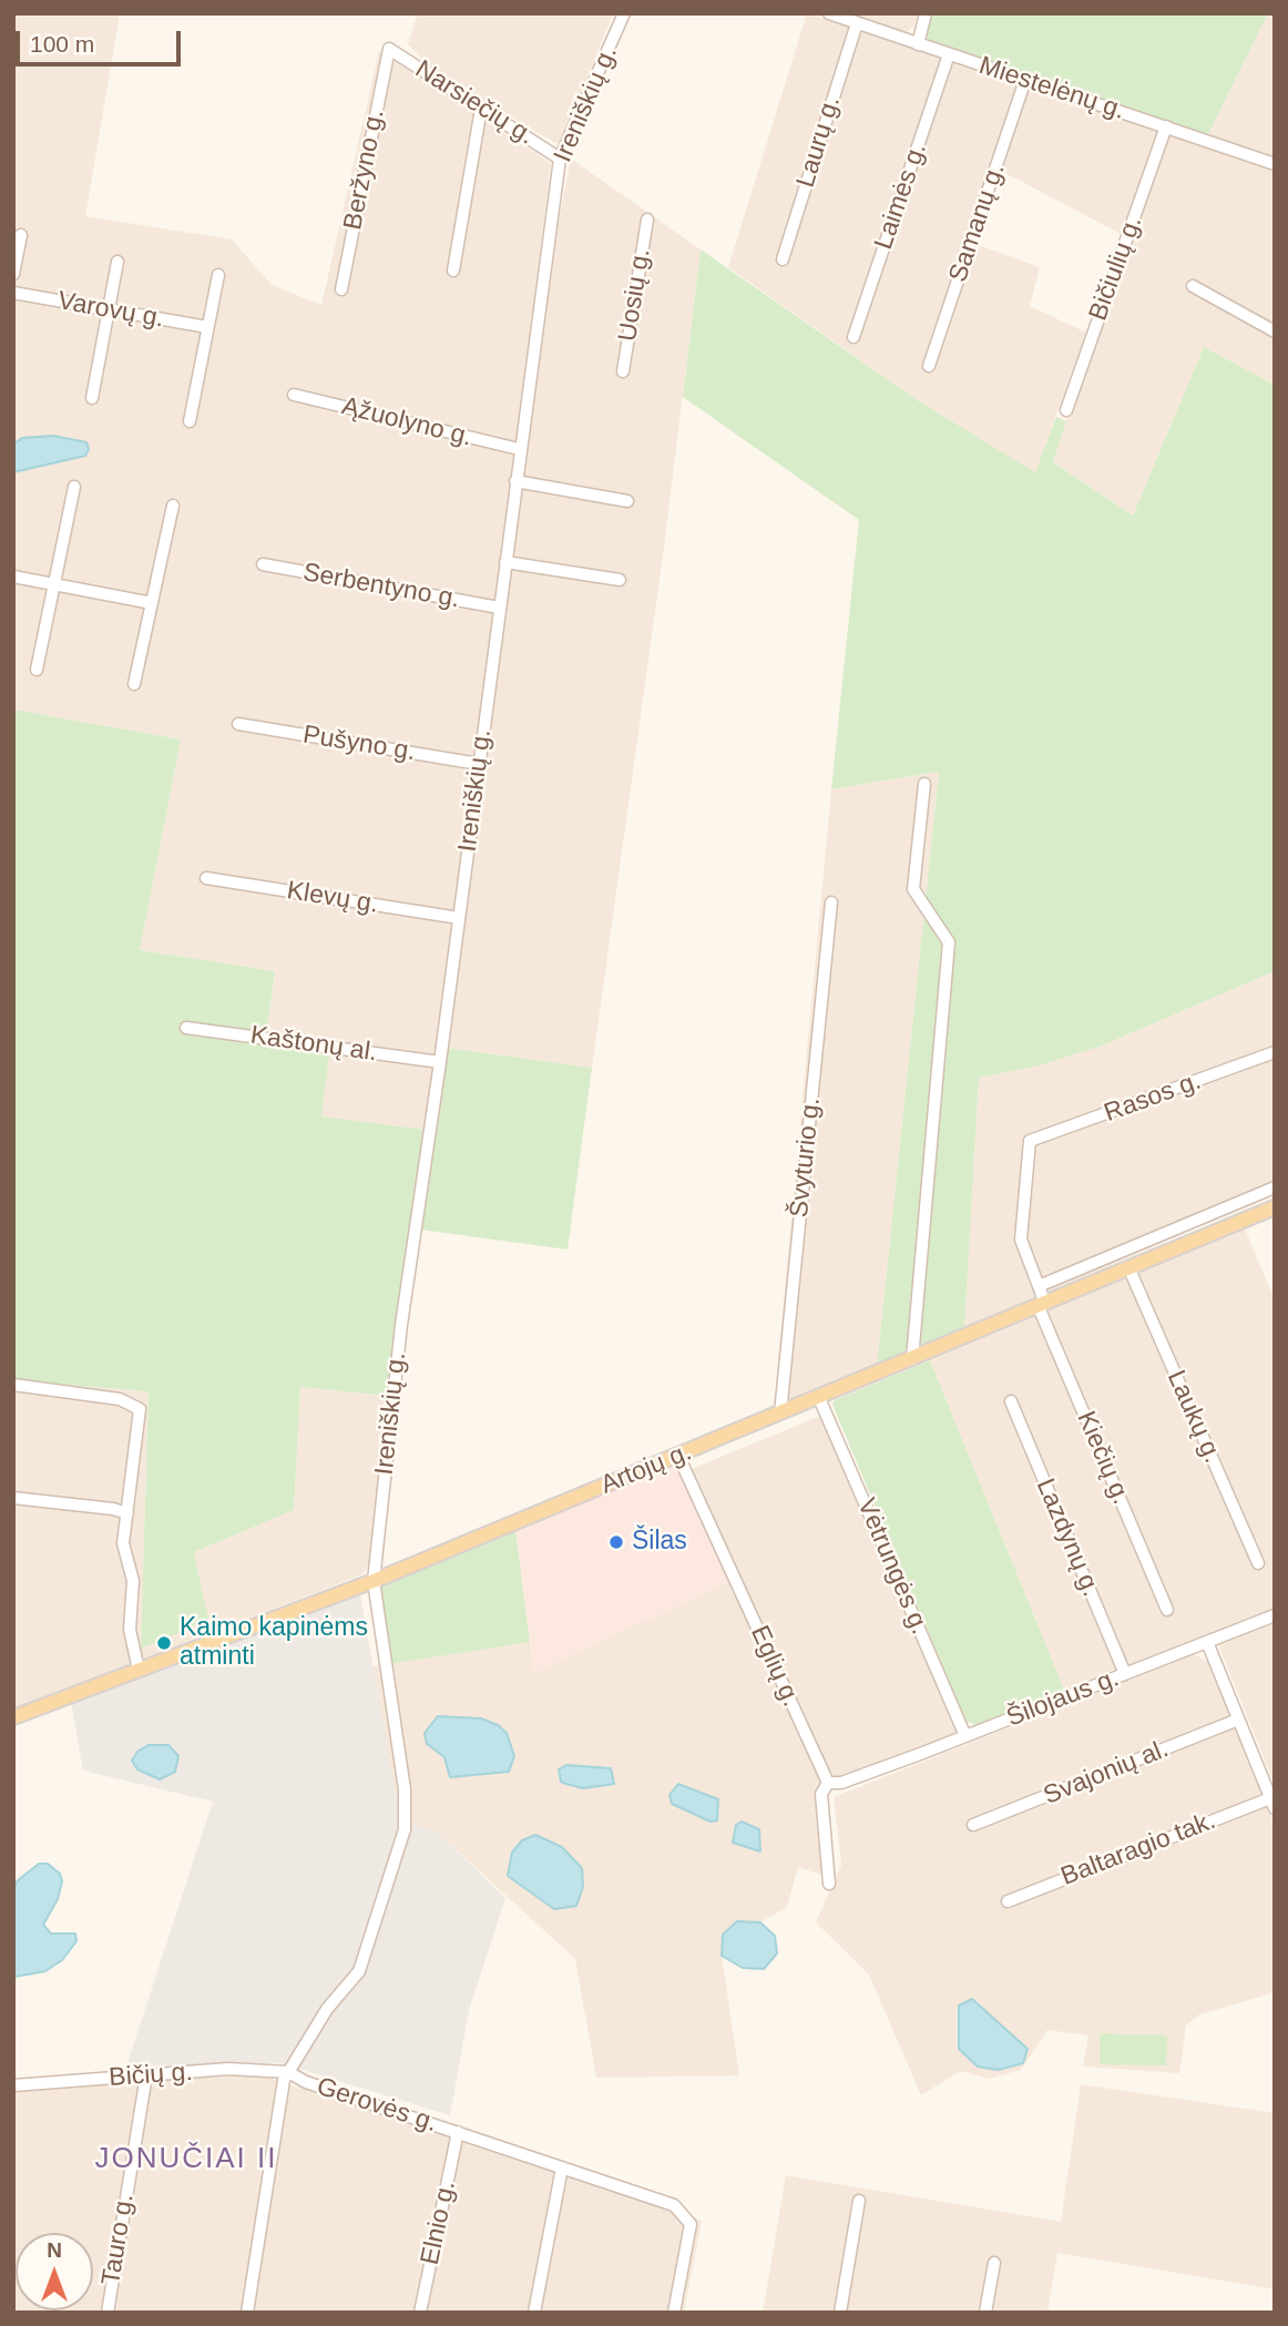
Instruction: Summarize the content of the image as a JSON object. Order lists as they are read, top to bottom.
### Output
{
  "streets": {
    "main road": ["Artojų g."],
    "street": [
      "Miestelėnų g.",
      "Narsiečių g.",
      "Ireniškių g.",
      "Laurų g.",
      "Beržyno g.",
      "Laimės g.",
      "Samanų g.",
      "Bičiulių g.",
      "Uosių g.",
      "Varovų g.",
      "Ąžuolyno g.",
      "Serbentyno g.",
      "Pušyno g.",
      "Klevų g.",
      "Kaštonų al.",
      "Rasos g.",
      "Švyturio g.",
      "Laukų g.",
      "Kiečių g.",
      "Lazdynų g.",
      "Vėtrungės g.",
      "Eglių g.",
      "Šilojaus g.",
      "Svajonių al.",
      "Baltaragio tak.",
      "Bičių g.",
      "Gerovės g.",
      "Elnio g.",
      "Tauro g."
    ]
  },
  "crossings": [
    ["Miestelėnų g.", "Laurų g."],
    ["Miestelėnų g.", "Laimės g."],
    ["Miestelėnų g.", "Samanų g."],
    ["Miestelėnų g.", "Bičiulių g."],
    ["Narsiečių g.", "Ireniškių g."],
    ["Narsiečių g.", "Beržyno g."],
    ["Ireniškių g.", "Ąžuolyno g."],
    ["Ireniškių g.", "Serbentyno g."],
    ["Ireniškių g.", "Pušyno g."],
    ["Ireniškių g.", "Klevų g."],
    ["Ireniškių g.", "Kaštonų al."],
    ["Ireniškių g.", "Artojų g."],
    ["Ireniškių g.", "Gerovės g."],
    ["Rasos g.", "Kiečių g."],
    ["Švyturio g.", "Artojų g."],
    ["Laukų g.", "Artojų g."],
    ["Kiečių g.", "Artojų g."],
    ["Artojų g.", "Vėtrungės g."],
    ["Artojų g.", "Eglių g."],
    ["Artojų g.", "Gerovės g."],
    ["Lazdynų g.", "Šilojaus g."],
    ["Vėtrungės g.", "Šilojaus g."],
    ["Eglių g.", "Šilojaus g."],
    ["Bičių g.", "Gerovės g."],
    ["Bičių g.", "Tauro g."],
    ["Gerovės g.", "Elnio g."]
  ],
  "districts": ["JONUČIAI II"],
  "places": ["Šilas", "Kaimo kapinėms atminti"],
  "scale_bar": "100 m",
  "north": "top"
}
